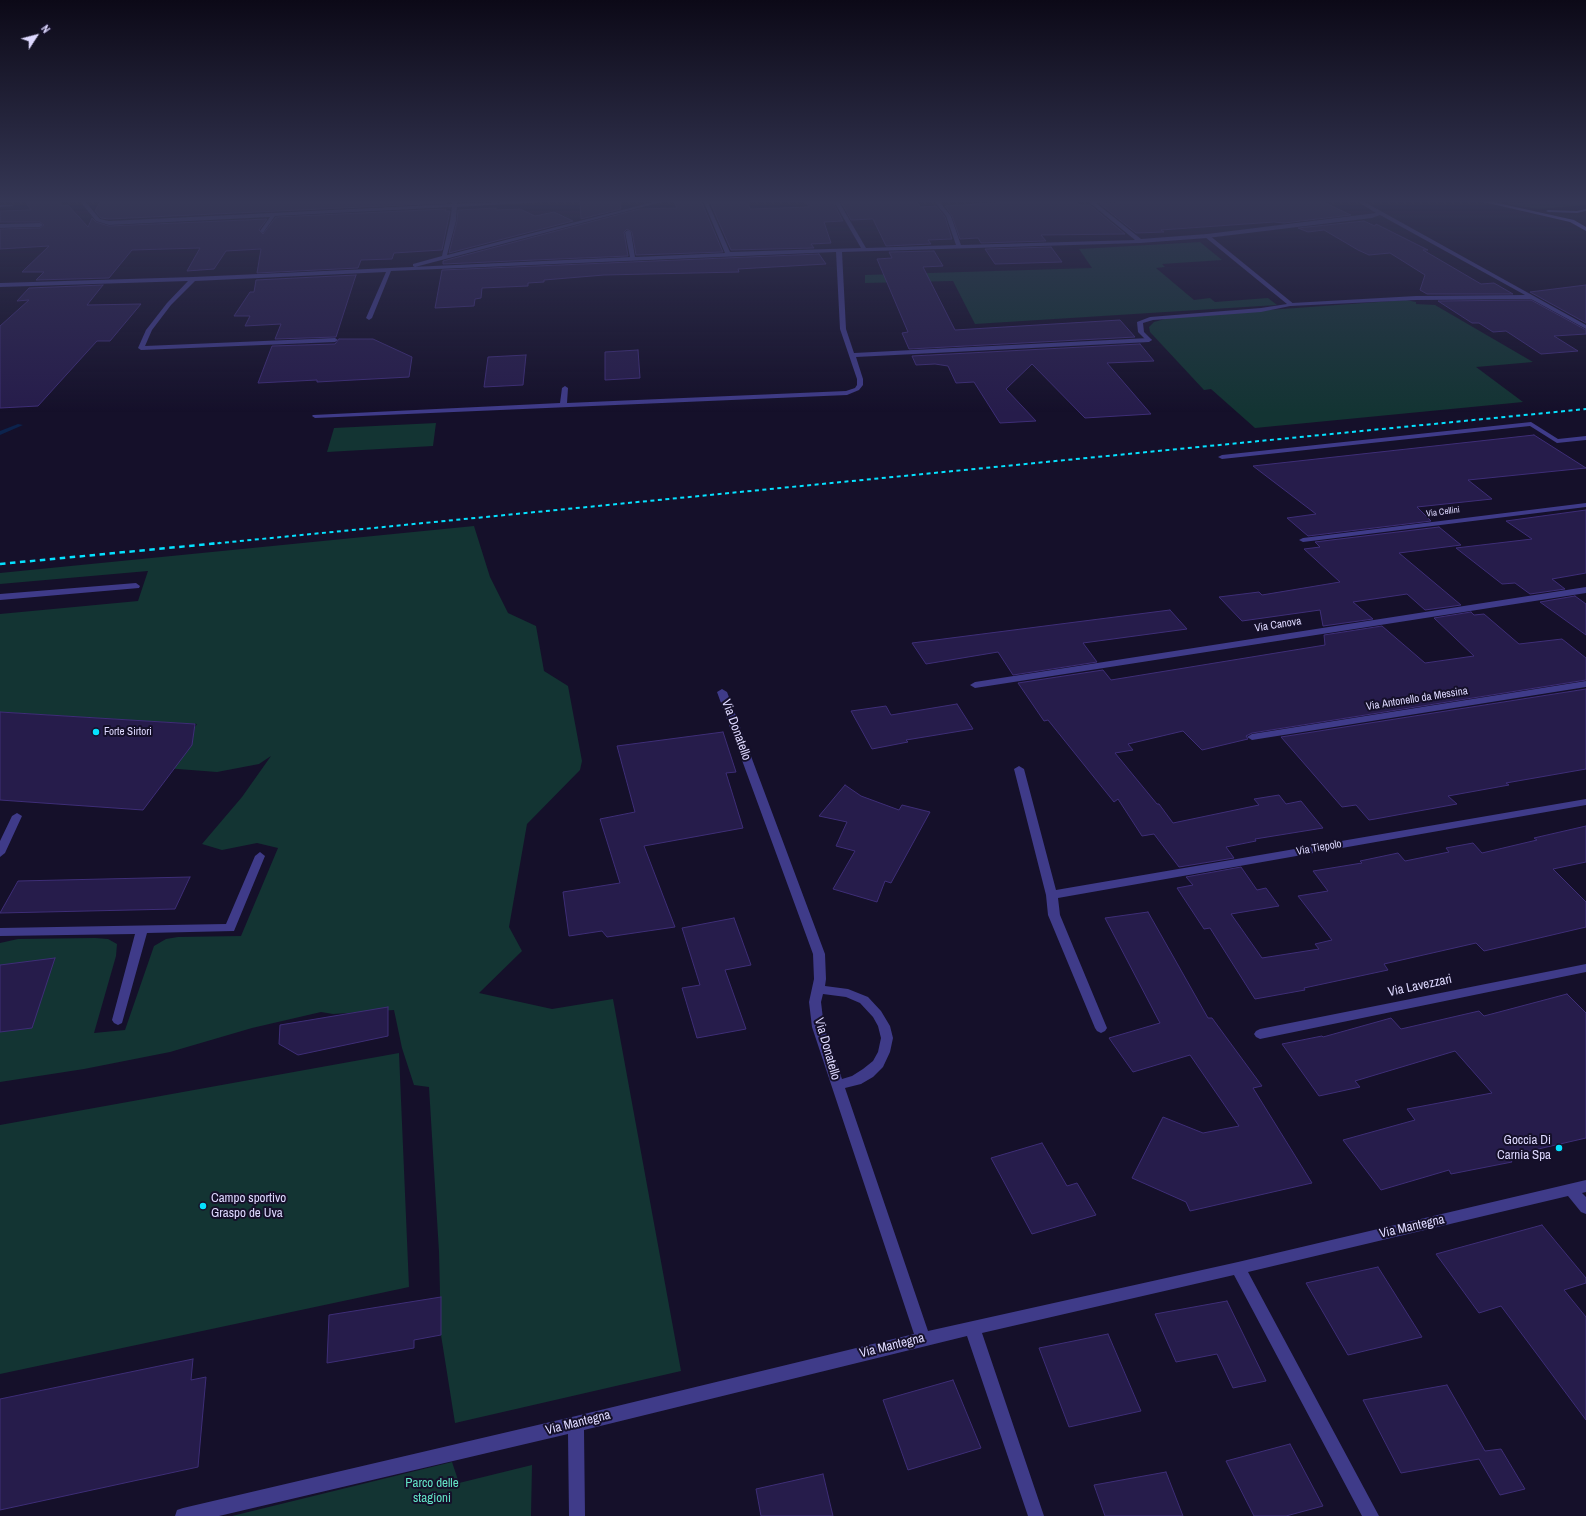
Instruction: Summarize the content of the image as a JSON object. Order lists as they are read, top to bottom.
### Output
{
  "streets": {
    "street": [
      "Via Cellini",
      "Via Canova",
      "Via Antonello da Messina",
      "Via Donatello",
      "Via Tiepolo",
      "Via Lavezzari",
      "Via Mantegna"
    ]
  },
  "crossings": [
    ["Via Donatello", "Via Mantegna"]
  ],
  "parks": ["Parco delle stagioni"],
  "places": ["Forte Sirtori", "Goccia Di Carnia Spa", "Campo sportivo Graspo de Uva"],
  "north": "top right"
}
